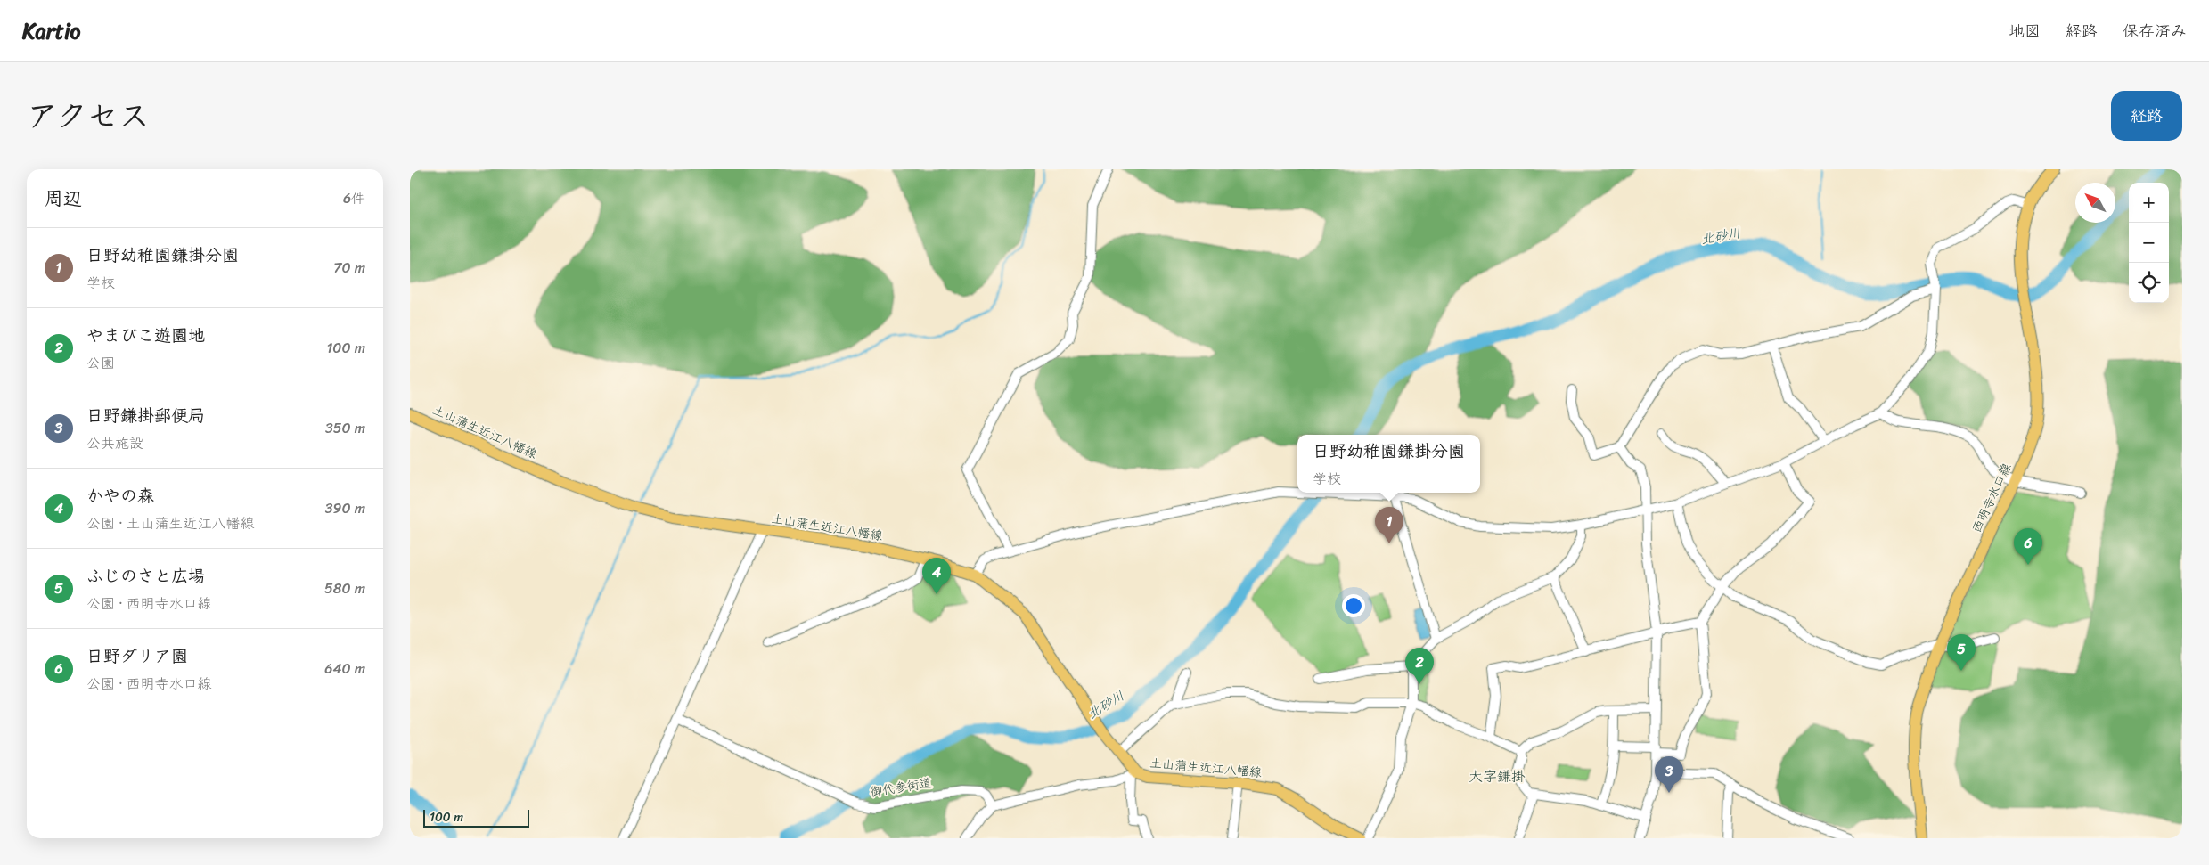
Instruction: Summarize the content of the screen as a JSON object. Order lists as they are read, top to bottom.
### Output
{
  "streets": {
    "main road": ["土山蒲生近江八幡線", "西明寺水口線"],
    "street": ["御代参街道"]
  },
  "districts": ["大字鎌掛"],
  "water": ["北砂川"],
  "scale_bar": "100 m",
  "north": "top left",
  "page": {
    "header": "Kartio",
    "nav": ["地図", "経路", "保存済み"],
    "title": "アクセス",
    "buttons": "経路",
    "heading": ["周辺", "6件"],
    "map_buttons": ["+", "−"],
    "list": [
      {
        "mark": "1",
        "name": "日野幼稚園鎌掛分園",
        "note": "学校",
        "value": "70 m"
      },
      {
        "mark": "2",
        "name": "やまびこ遊園地",
        "note": "公園",
        "value": "100 m"
      },
      {
        "mark": "3",
        "name": "日野鎌掛郵便局",
        "note": "公共施設",
        "value": "350 m"
      },
      {
        "mark": "4",
        "name": "かやの森",
        "note": "公園 · 土山蒲生近江八幡線",
        "value": "390 m"
      },
      {
        "mark": "5",
        "name": "ふじのさと広場",
        "note": "公園 · 西明寺水口線",
        "value": "580 m"
      },
      {
        "mark": "6",
        "name": "日野ダリア園",
        "note": "公園 · 西明寺水口線",
        "value": "640 m"
      }
    ],
    "popup": ["日野幼稚園鎌掛分園", "学校"],
    "pins": [
      "1",
      "6",
      "4",
      "5",
      "2",
      "3"
    ],
    "scale": "100 m"
  }
}
